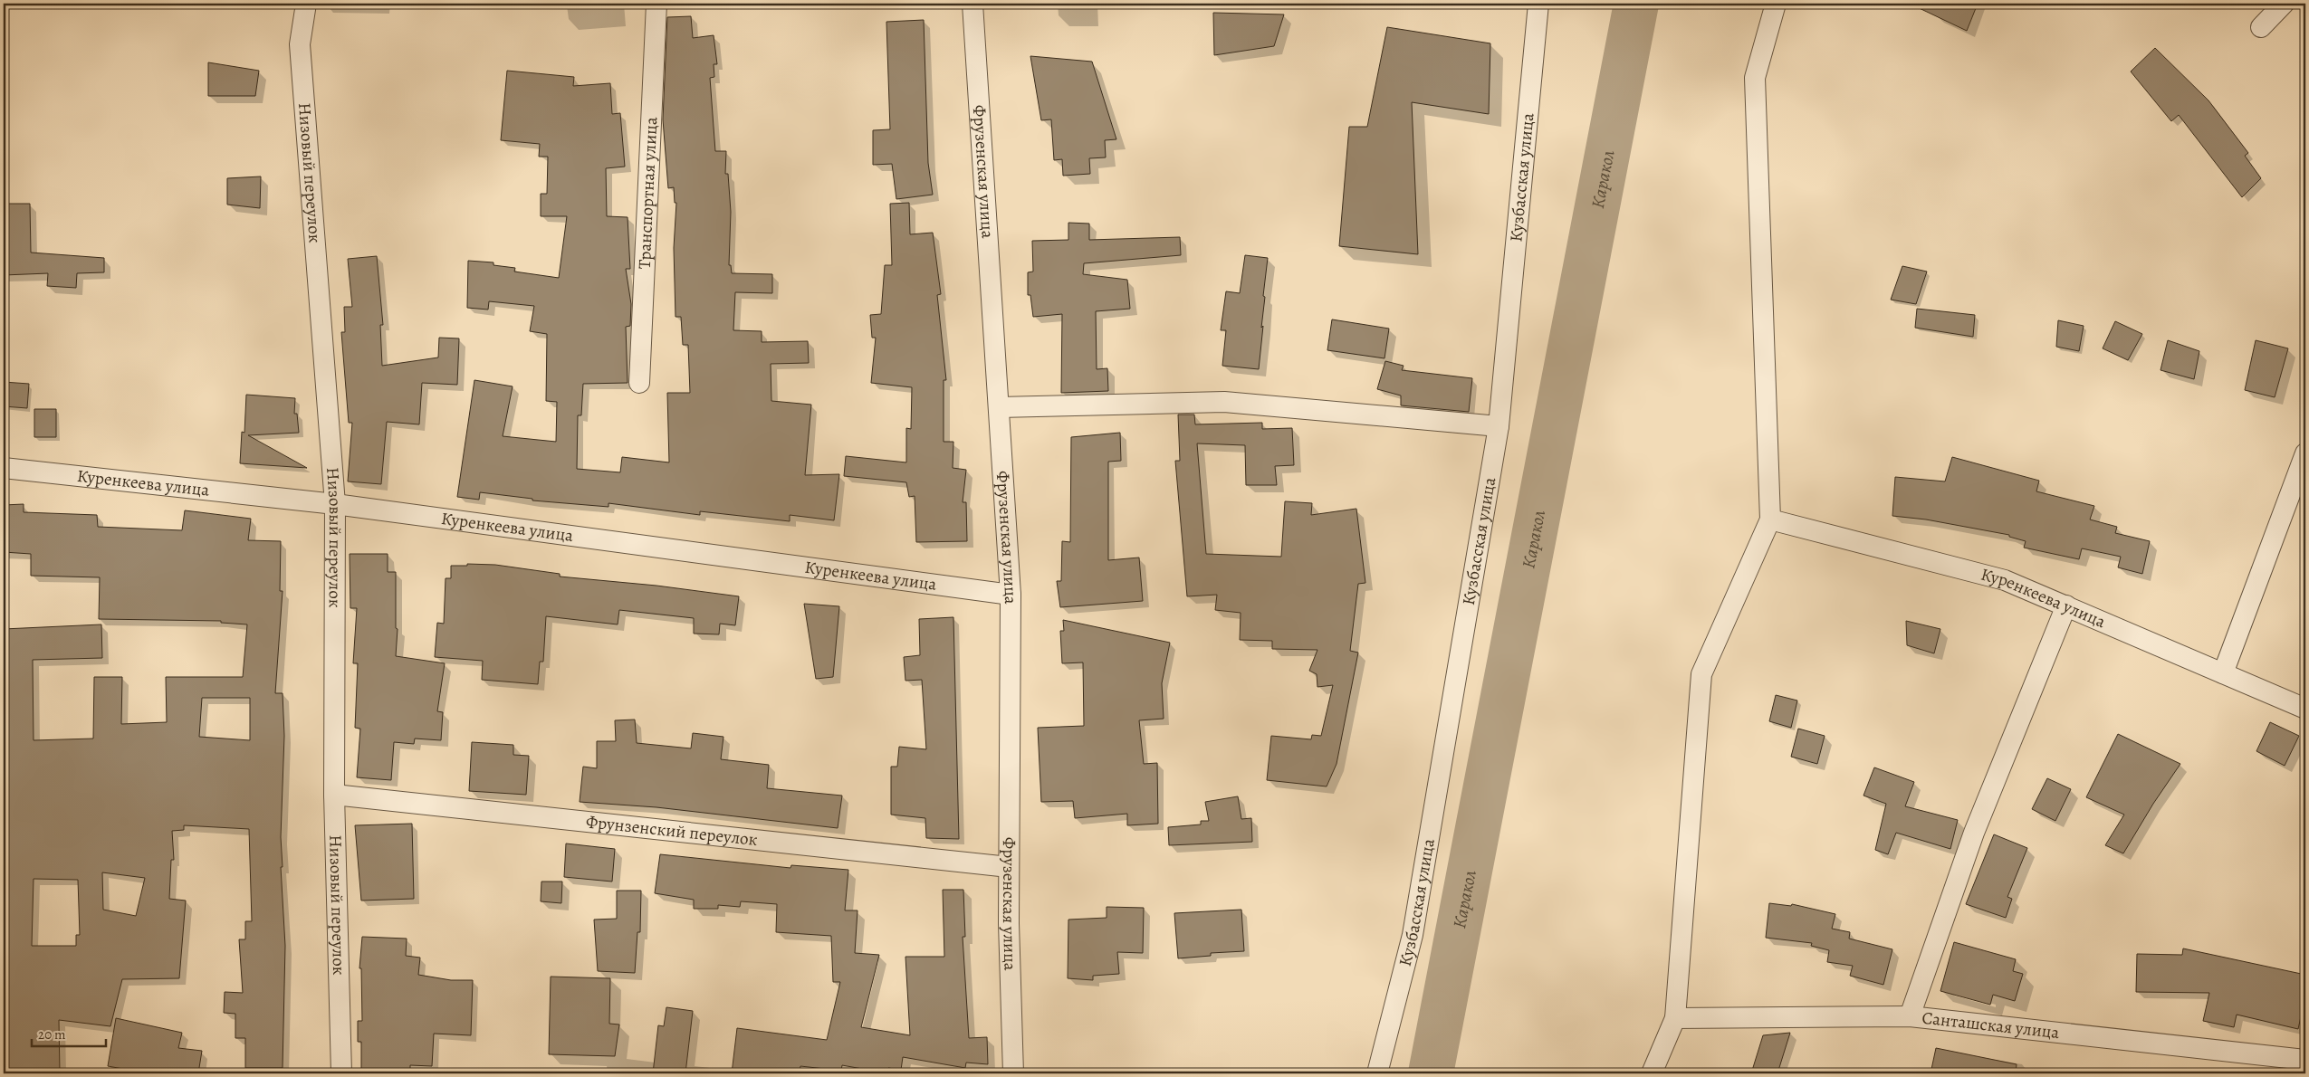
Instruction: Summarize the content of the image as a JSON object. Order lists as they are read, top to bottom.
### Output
{
  "streets": {
    "street": [
      "Низовый переулок",
      "Фрузенская улица",
      "Кузбасская улица",
      "Транспортная улица",
      "Куренкеева улица",
      "Фрунзенский переулок",
      "Санташская улица"
    ]
  },
  "crossings": [
    ["Низовый переулок", "Куренкеева улица"],
    ["Низовый переулок", "Фрунзенский переулок"],
    ["Фрузенская улица", "Куренкеева улица"],
    ["Фрузенская улица", "Фрунзенский переулок"]
  ],
  "water": ["Каракол"],
  "scale_bar": "20 m"
}
